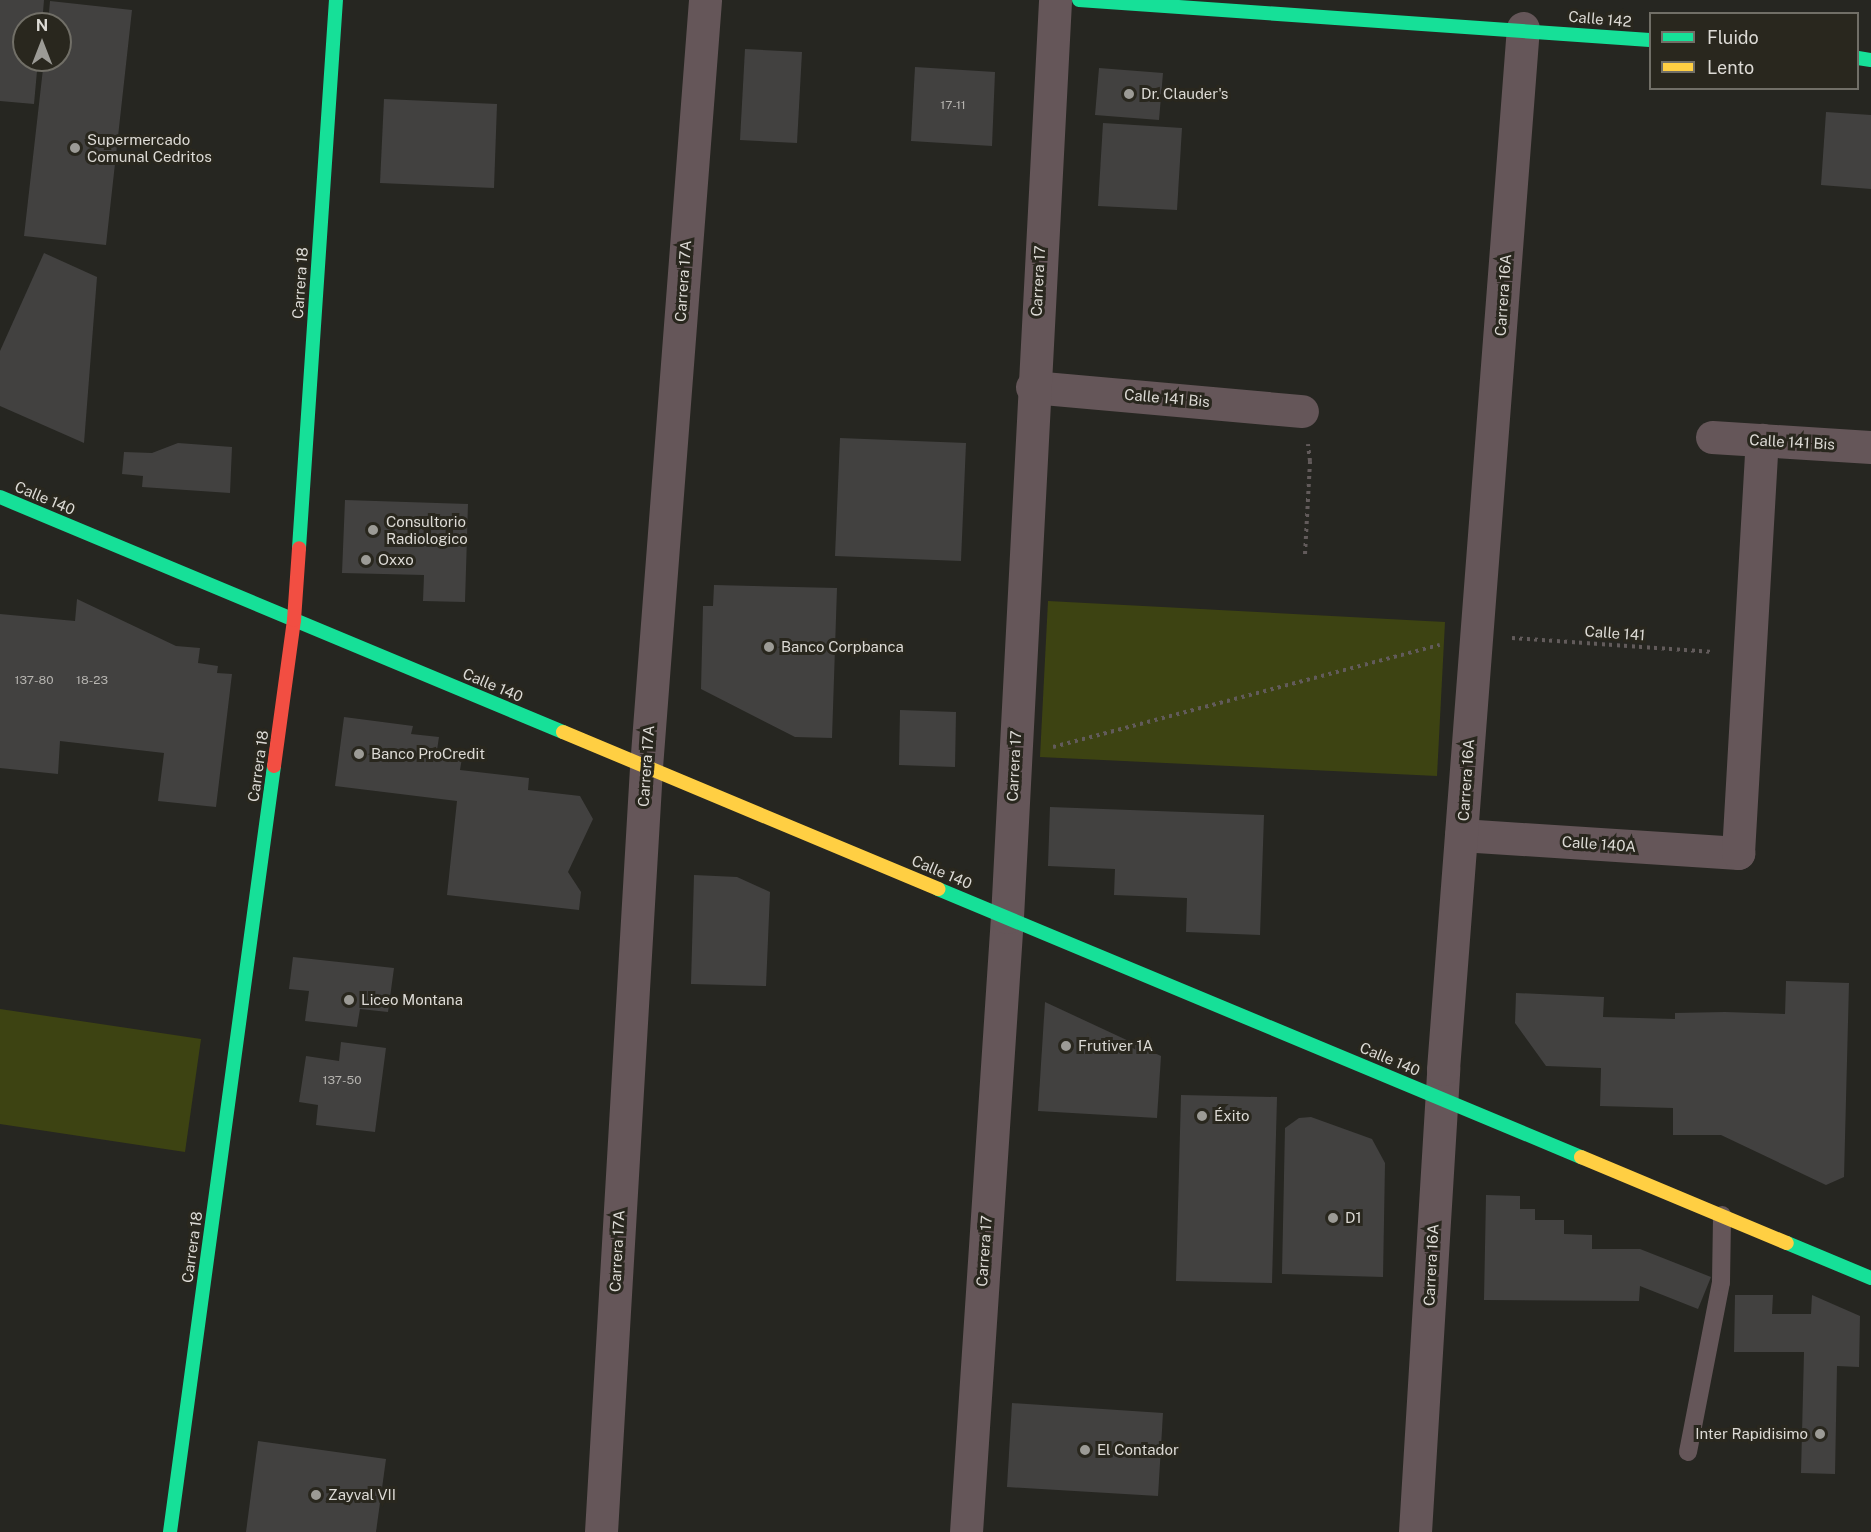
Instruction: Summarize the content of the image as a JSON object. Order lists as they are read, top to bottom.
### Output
{
  "streets": {
    "street": [
      "Calle 142",
      "Carrera 17A",
      "Carrera 17",
      "Carrera 18",
      "Carrera 16A",
      "Calle 141 Bis",
      "Calle 140",
      "Calle 140A"
    ],
    "path": ["Calle 141"]
  },
  "crossings": [
    ["Calle 142", "Carrera 16A"],
    ["Carrera 17A", "Calle 140"],
    ["Carrera 17", "Calle 141 Bis"],
    ["Carrera 17", "Calle 140"],
    ["Carrera 17", "Calle 141"],
    ["Carrera 18", "Calle 140"],
    ["Carrera 16A", "Calle 140"],
    ["Carrera 16A", "Calle 141"],
    ["Carrera 16A", "Calle 140A"],
    ["Calle 141", "Calle 140A"]
  ],
  "places": [
    "Dr. Clauder's",
    "Supermercado Comunal Cedritos",
    "Consultorio Radiologico",
    "Oxxo",
    "Banco Corpbanca",
    "Banco ProCredit",
    "Liceo Montana",
    "Frutiver 1A",
    "Éxito",
    "D1",
    "Inter Rapidisimo",
    "El Contador",
    "Zayval VII"
  ],
  "house_numbers": [
    "17-11",
    "137-80",
    "18-23",
    "137-50"
  ],
  "legend": ["Fluido", "Lento"],
  "north": "top"
}
